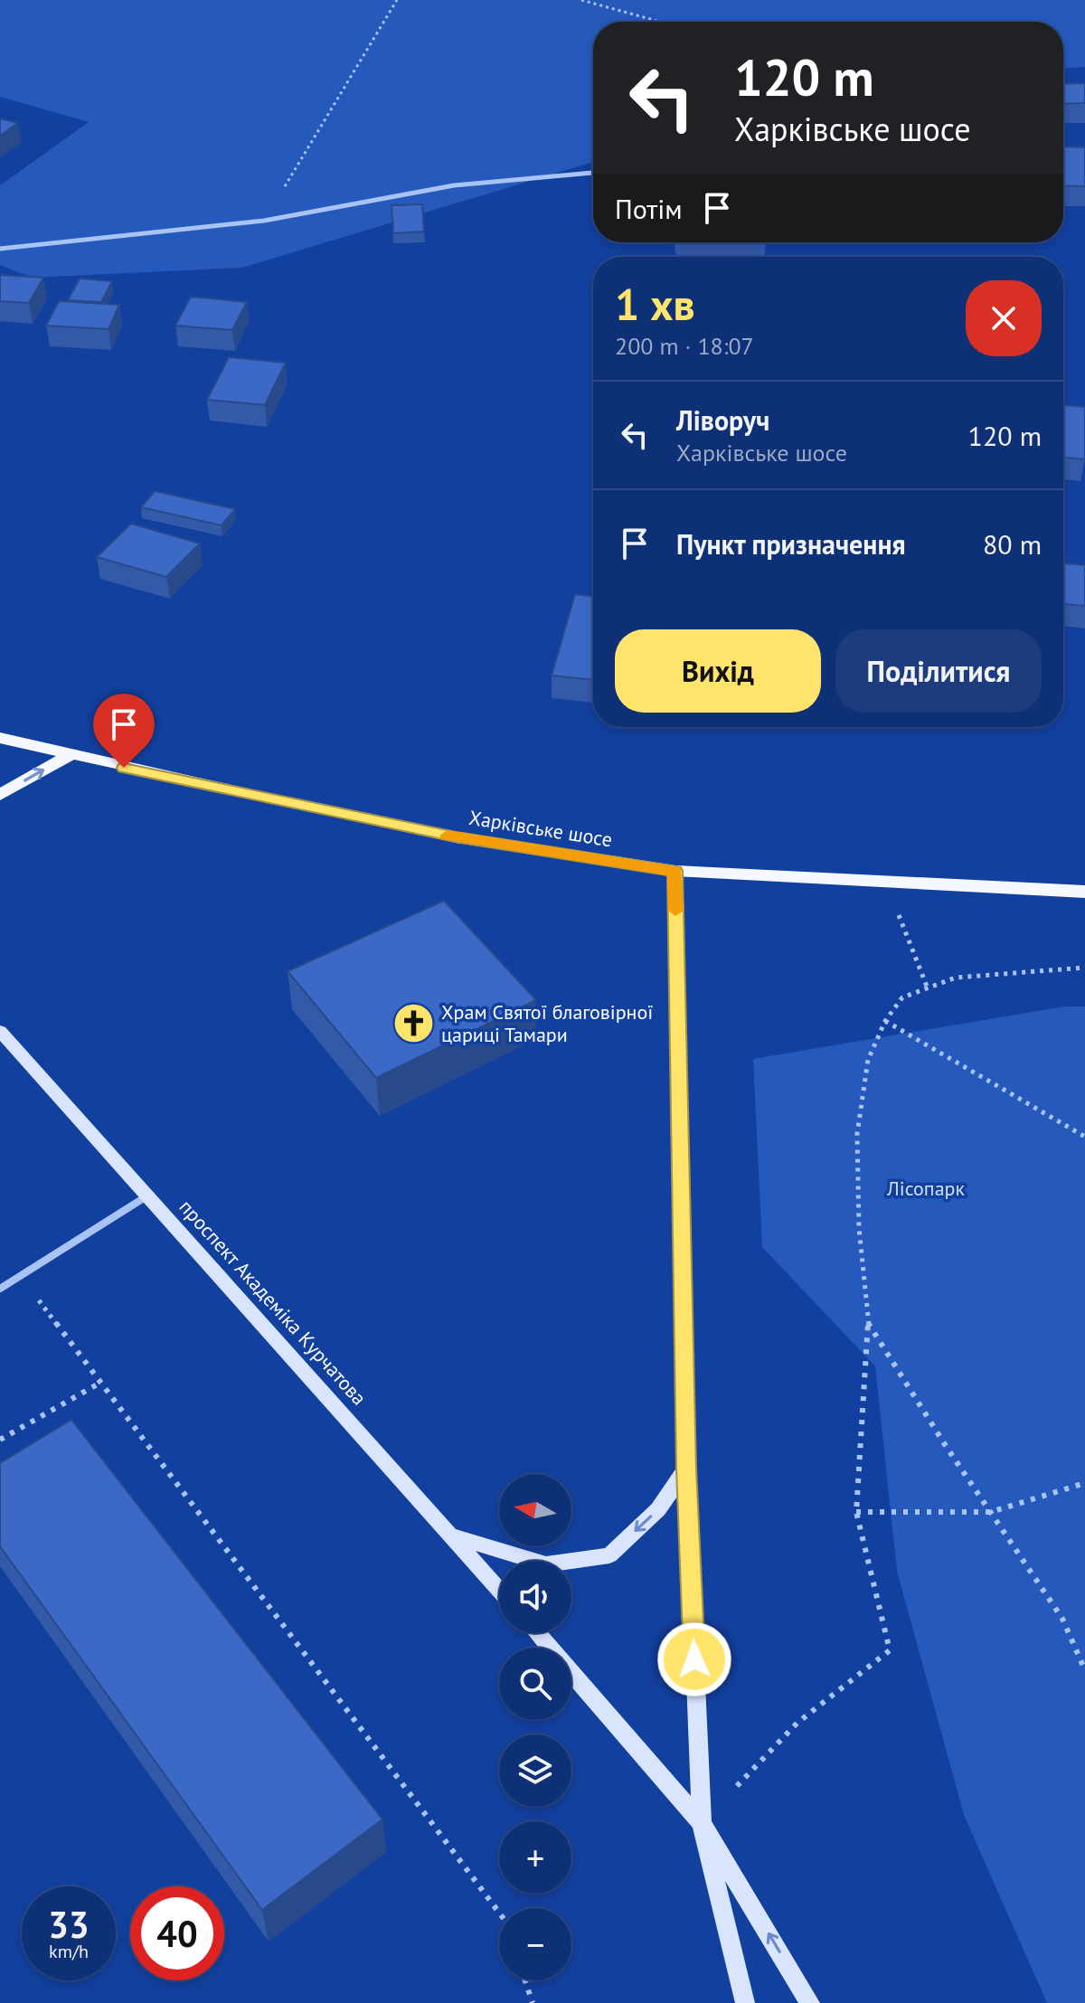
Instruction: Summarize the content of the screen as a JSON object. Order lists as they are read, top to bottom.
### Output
{
  "streets": {
    "main road": ["Харківське шосе"],
    "street": ["проспект Академіка Курчатова"]
  },
  "parks": ["Лісопарк"],
  "places": {
    "church": ["Храм Святої благовірної цариці Тамари"]
  },
  "north": "left",
  "page": {
    "turn": ["120 m", "Харківське шосе"],
    "then": "Потім",
    "heading": ["1 хв", "200 m · 18:07"],
    "list": [
      {
        "name": "Ліворуч",
        "note": "Харківське шосе",
        "value": "120 m"
      },
      {
        "name": "Пункт призначення",
        "value": "80 m"
      }
    ],
    "buttons": ["Вихід", "Поділитися"],
    "map_buttons": ["+", "−"],
    "speed": "33 km/h",
    "limit": "40"
  }
}
